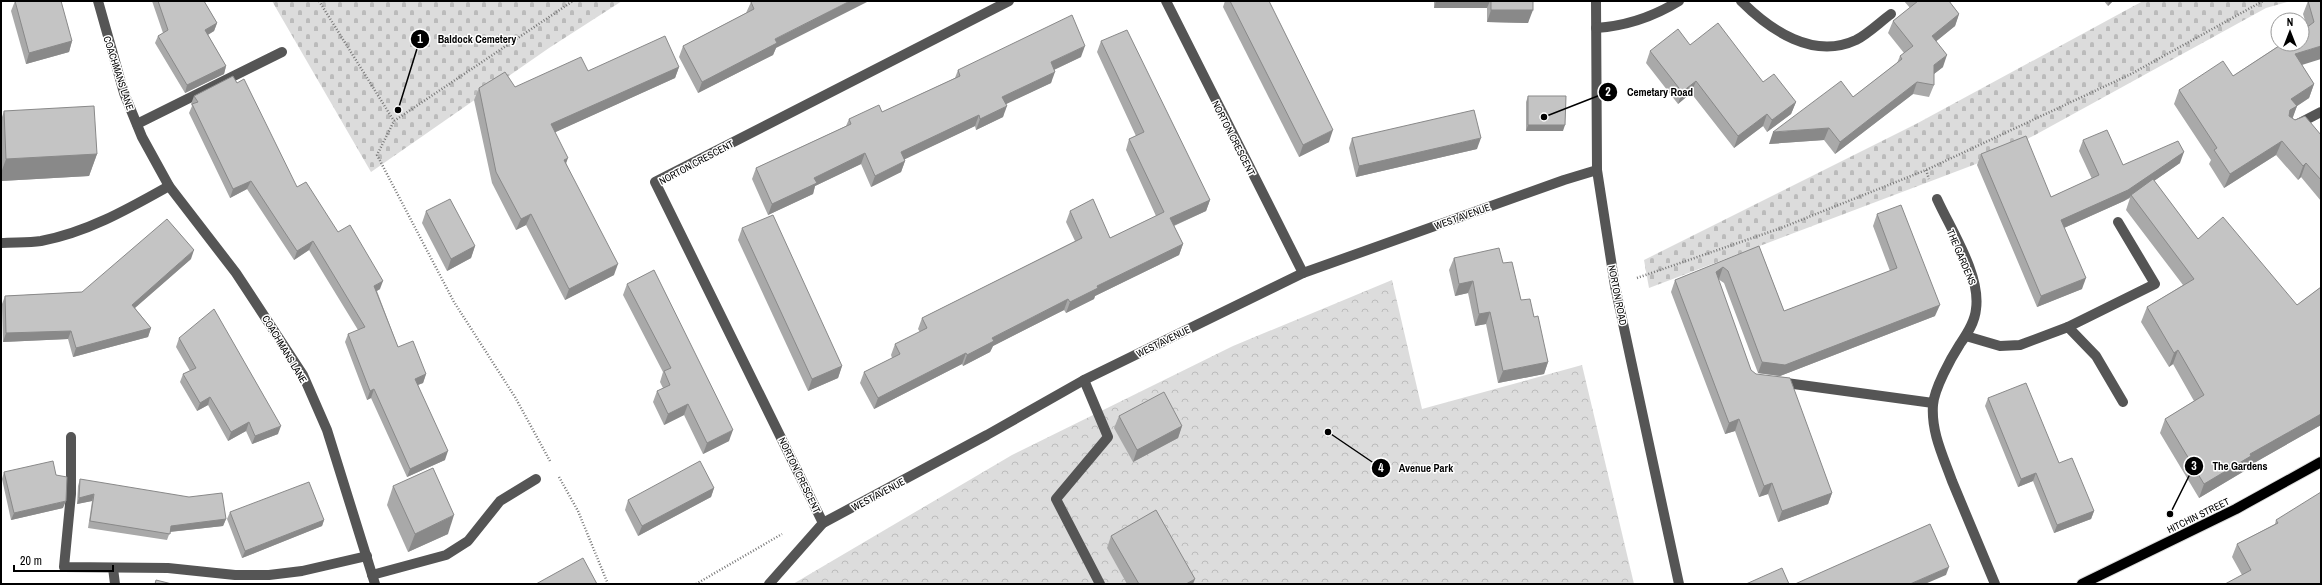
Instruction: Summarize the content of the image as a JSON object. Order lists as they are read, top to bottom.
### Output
{
  "streets": {
    "main road": ["HITCHIN STREET"],
    "street": [
      "COACHMANS LANE",
      "NORTON CRESCENT",
      "WEST AVENUE",
      "THE GARDENS",
      "NORTON ROAD"
    ]
  },
  "crossings": [
    ["NORTON CRESCENT", "WEST AVENUE"],
    ["WEST AVENUE", "NORTON ROAD"]
  ],
  "places": [
    "Baldock Cemetery",
    "Cemetary Road",
    "Avenue Park",
    "The Gardens"
  ],
  "scale_bar": "20 m",
  "north": "top"
}
